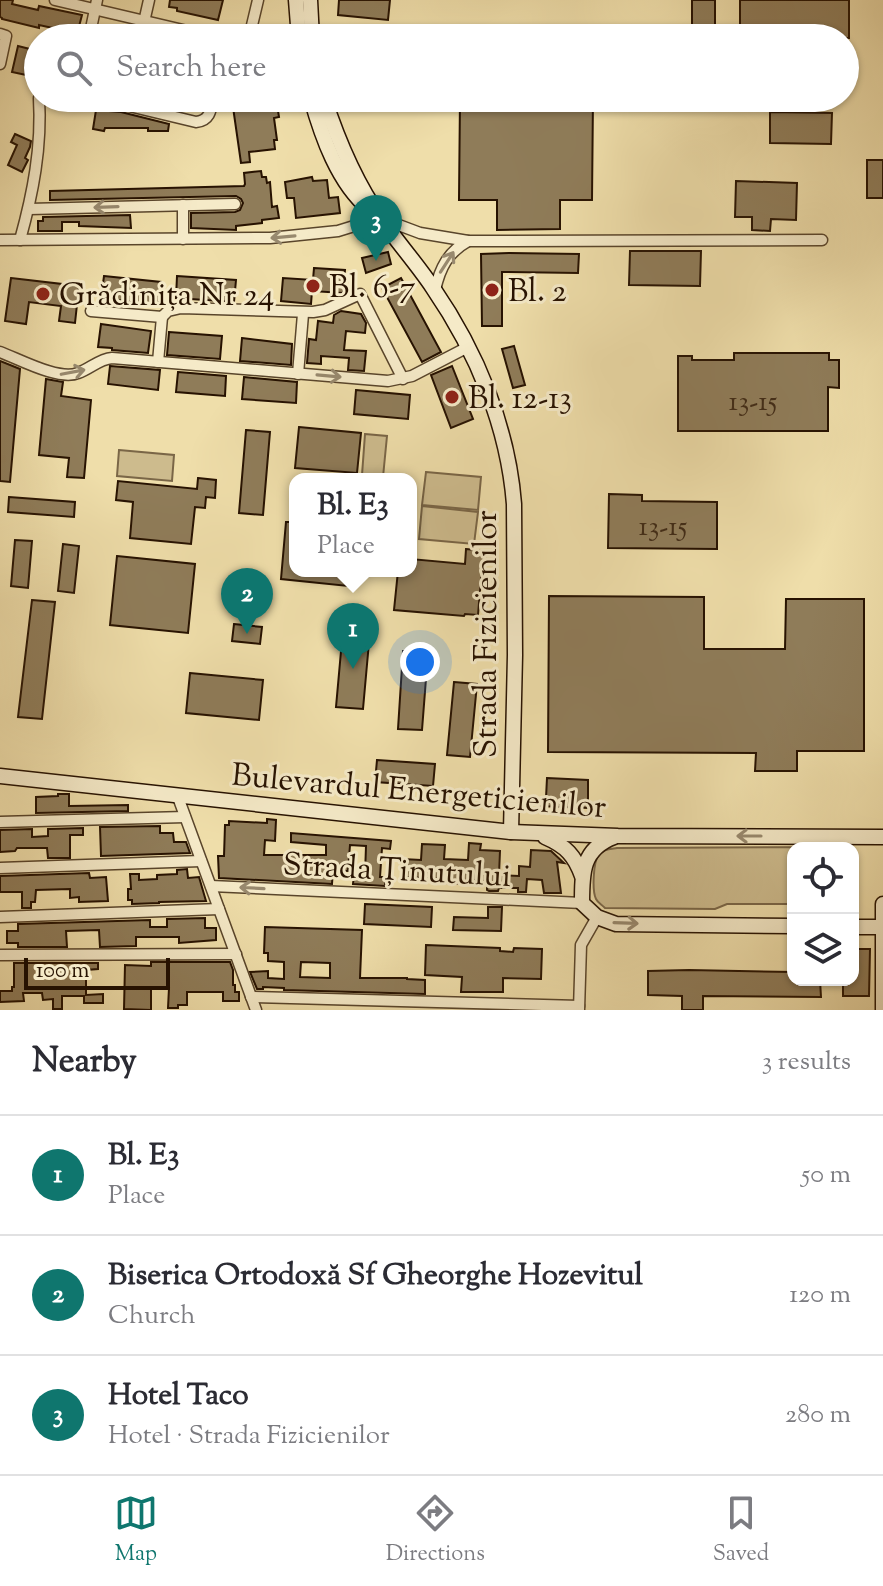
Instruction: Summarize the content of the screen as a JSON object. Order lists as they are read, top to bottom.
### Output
{
  "streets": {
    "street": ["Strada Fizicienilor", "Bulevardul Energeticienilor", "Strada Ținutului"]
  },
  "crossings": [
    ["Strada Fizicienilor", "Bulevardul Energeticienilor"]
  ],
  "one_way": ["Strada Ținutului"],
  "places": [
    "Bl. 6-7",
    "Bl. 2",
    "Grădinița Nr 24",
    "Bl. 12-13"
  ],
  "house_numbers": ["13-15", "13-15"],
  "scale_bar": "100 m",
  "page": {
    "search": "Search here",
    "pins": ["3", "2", "1"],
    "popup": ["Bl. E3", "Place"],
    "scale": "100 m",
    "heading": ["Nearby", "3 results"],
    "list": [
      {
        "mark": "1",
        "name": "Bl. E3",
        "note": "Place",
        "value": "50 m"
      },
      {
        "mark": "2",
        "name": "Biserica Ortodoxă Sf Gheorghe Hozevitul",
        "note": "Church",
        "value": "120 m"
      },
      {
        "mark": "3",
        "name": "Hotel Taco",
        "note": "Hotel · Strada Fizicienilor",
        "value": "280 m"
      }
    ],
    "nav": ["Map", "Directions", "Saved"]
  }
}
